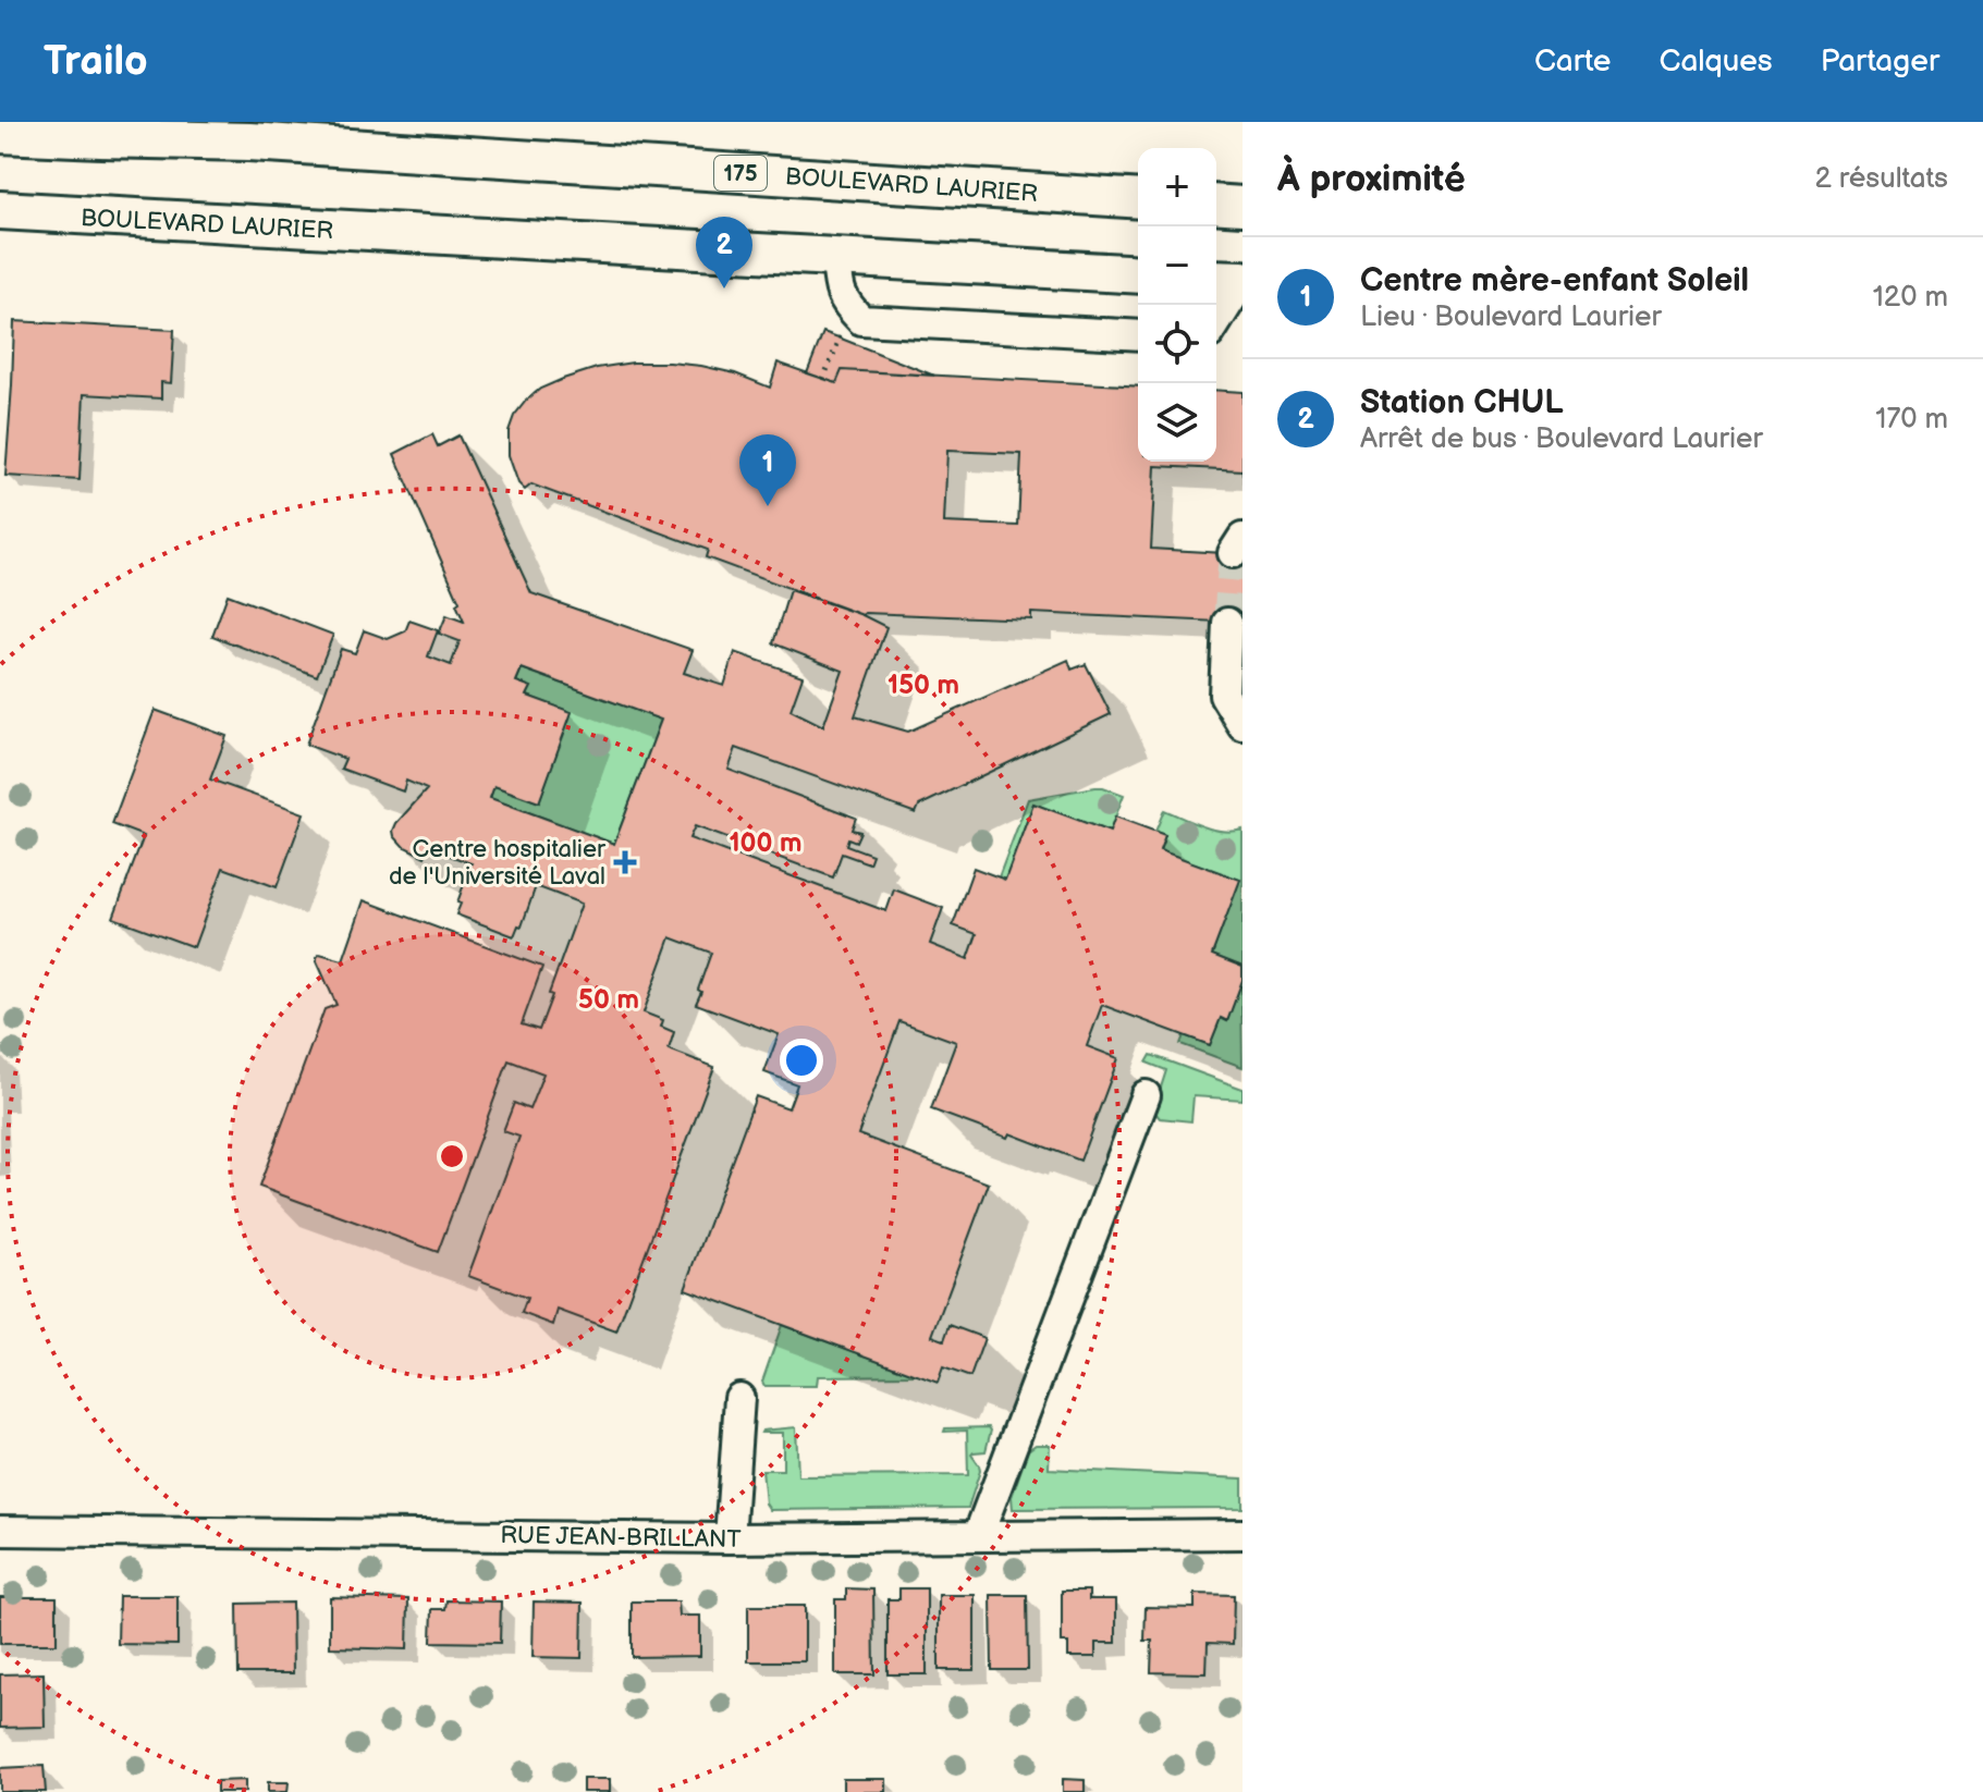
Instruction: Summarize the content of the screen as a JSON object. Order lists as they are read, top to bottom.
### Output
{
  "streets": {
    "main road": ["175", "BOULEVARD LAURIER"],
    "street": ["RUE JEAN-BRILLANT"]
  },
  "places": {
    "health": ["Centre hospitalier de l'Université Laval"]
  },
  "page": {
    "header": "Trailo",
    "nav": ["Carte", "Calques", "Partager"],
    "heading": ["À proximité", "2 résultats"],
    "map_buttons": ["+", "−"],
    "pins": ["2", "1"],
    "list": [
      {
        "mark": "1",
        "name": "Centre mère-enfant Soleil",
        "note": "Lieu · Boulevard Laurier",
        "value": "120 m"
      },
      {
        "mark": "2",
        "name": "Station CHUL",
        "note": "Arrêt de bus · Boulevard Laurier",
        "value": "170 m"
      }
    ]
  },
  "rings": ["150 m", "100 m", "50 m"]
}
